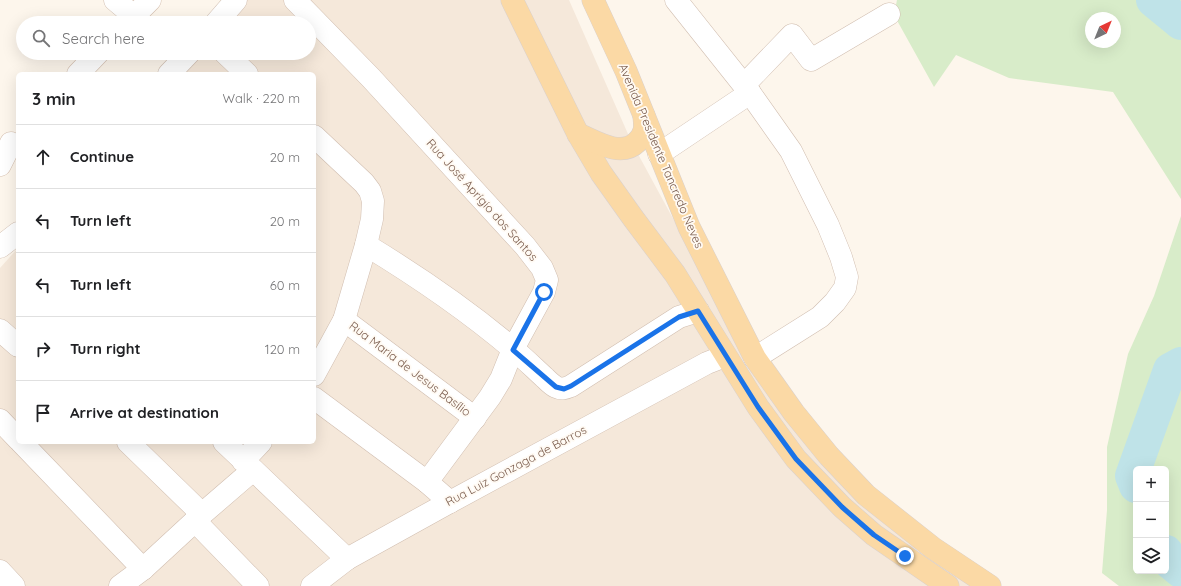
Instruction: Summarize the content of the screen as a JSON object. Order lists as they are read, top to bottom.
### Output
{
  "streets": {
    "main road": ["Avenida Presidente Tancredo Neves"],
    "street": ["Rua José Aprígio dos Santos", "Rua Maria de Jesus Basílio", "Rua Luiz Gonzaga de Barros"]
  },
  "crossings": [
    ["Rua José Aprígio dos Santos", "Rua Maria de Jesus Basílio"]
  ],
  "north": "top right",
  "page": {
    "search": "Search here",
    "heading": ["3 min", "Walk · 220 m"],
    "list": [
      ["Continue", "20 m"],
      ["Turn left", "20 m"],
      ["Turn left", "60 m"],
      ["Turn right", "120 m"],
      "Arrive at destination"
    ],
    "map_buttons": ["+", "−"]
  }
}
